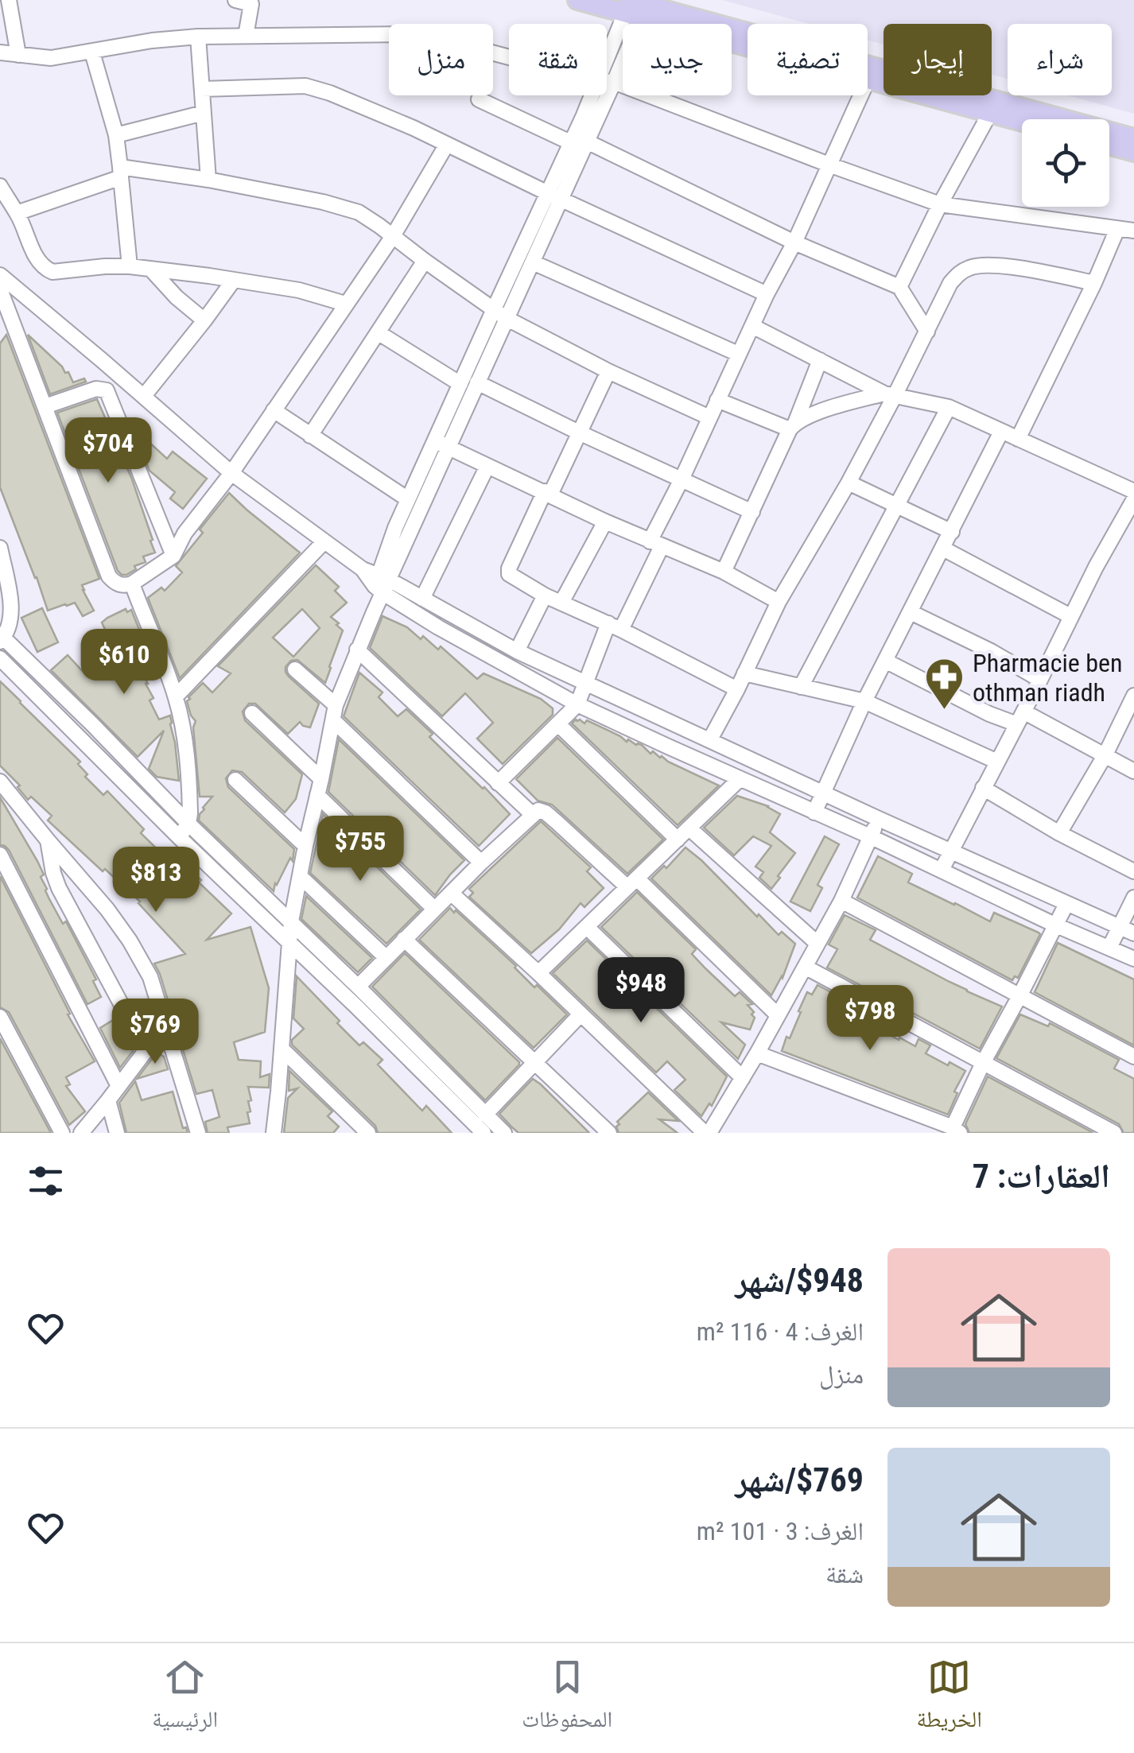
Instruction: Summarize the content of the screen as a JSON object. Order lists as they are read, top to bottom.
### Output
{
  "places": {
    "pharmacy": ["Pharmacie ben othman riadh"]
  },
  "page": {
    "chip": [
      "شراء",
      "إيجار",
      "تصفية",
      "جديد",
      "شقة",
      "منزل"
    ],
    "price": [
      "$704",
      "$610",
      "$755",
      "$813",
      "$948",
      "$798",
      "$769"
    ],
    "heading": "العقارات: 7",
    "list": [
      {
        "name": "$948/شهر",
        "note": "الغرف: 4 · 116 m² · منزل"
      },
      {
        "name": "$769/شهر",
        "note": "الغرف: 3 · 101 m² · شقة"
      }
    ],
    "tabs": ["الخريطة", "المحفوظات", "الرئيسية"]
  }
}
